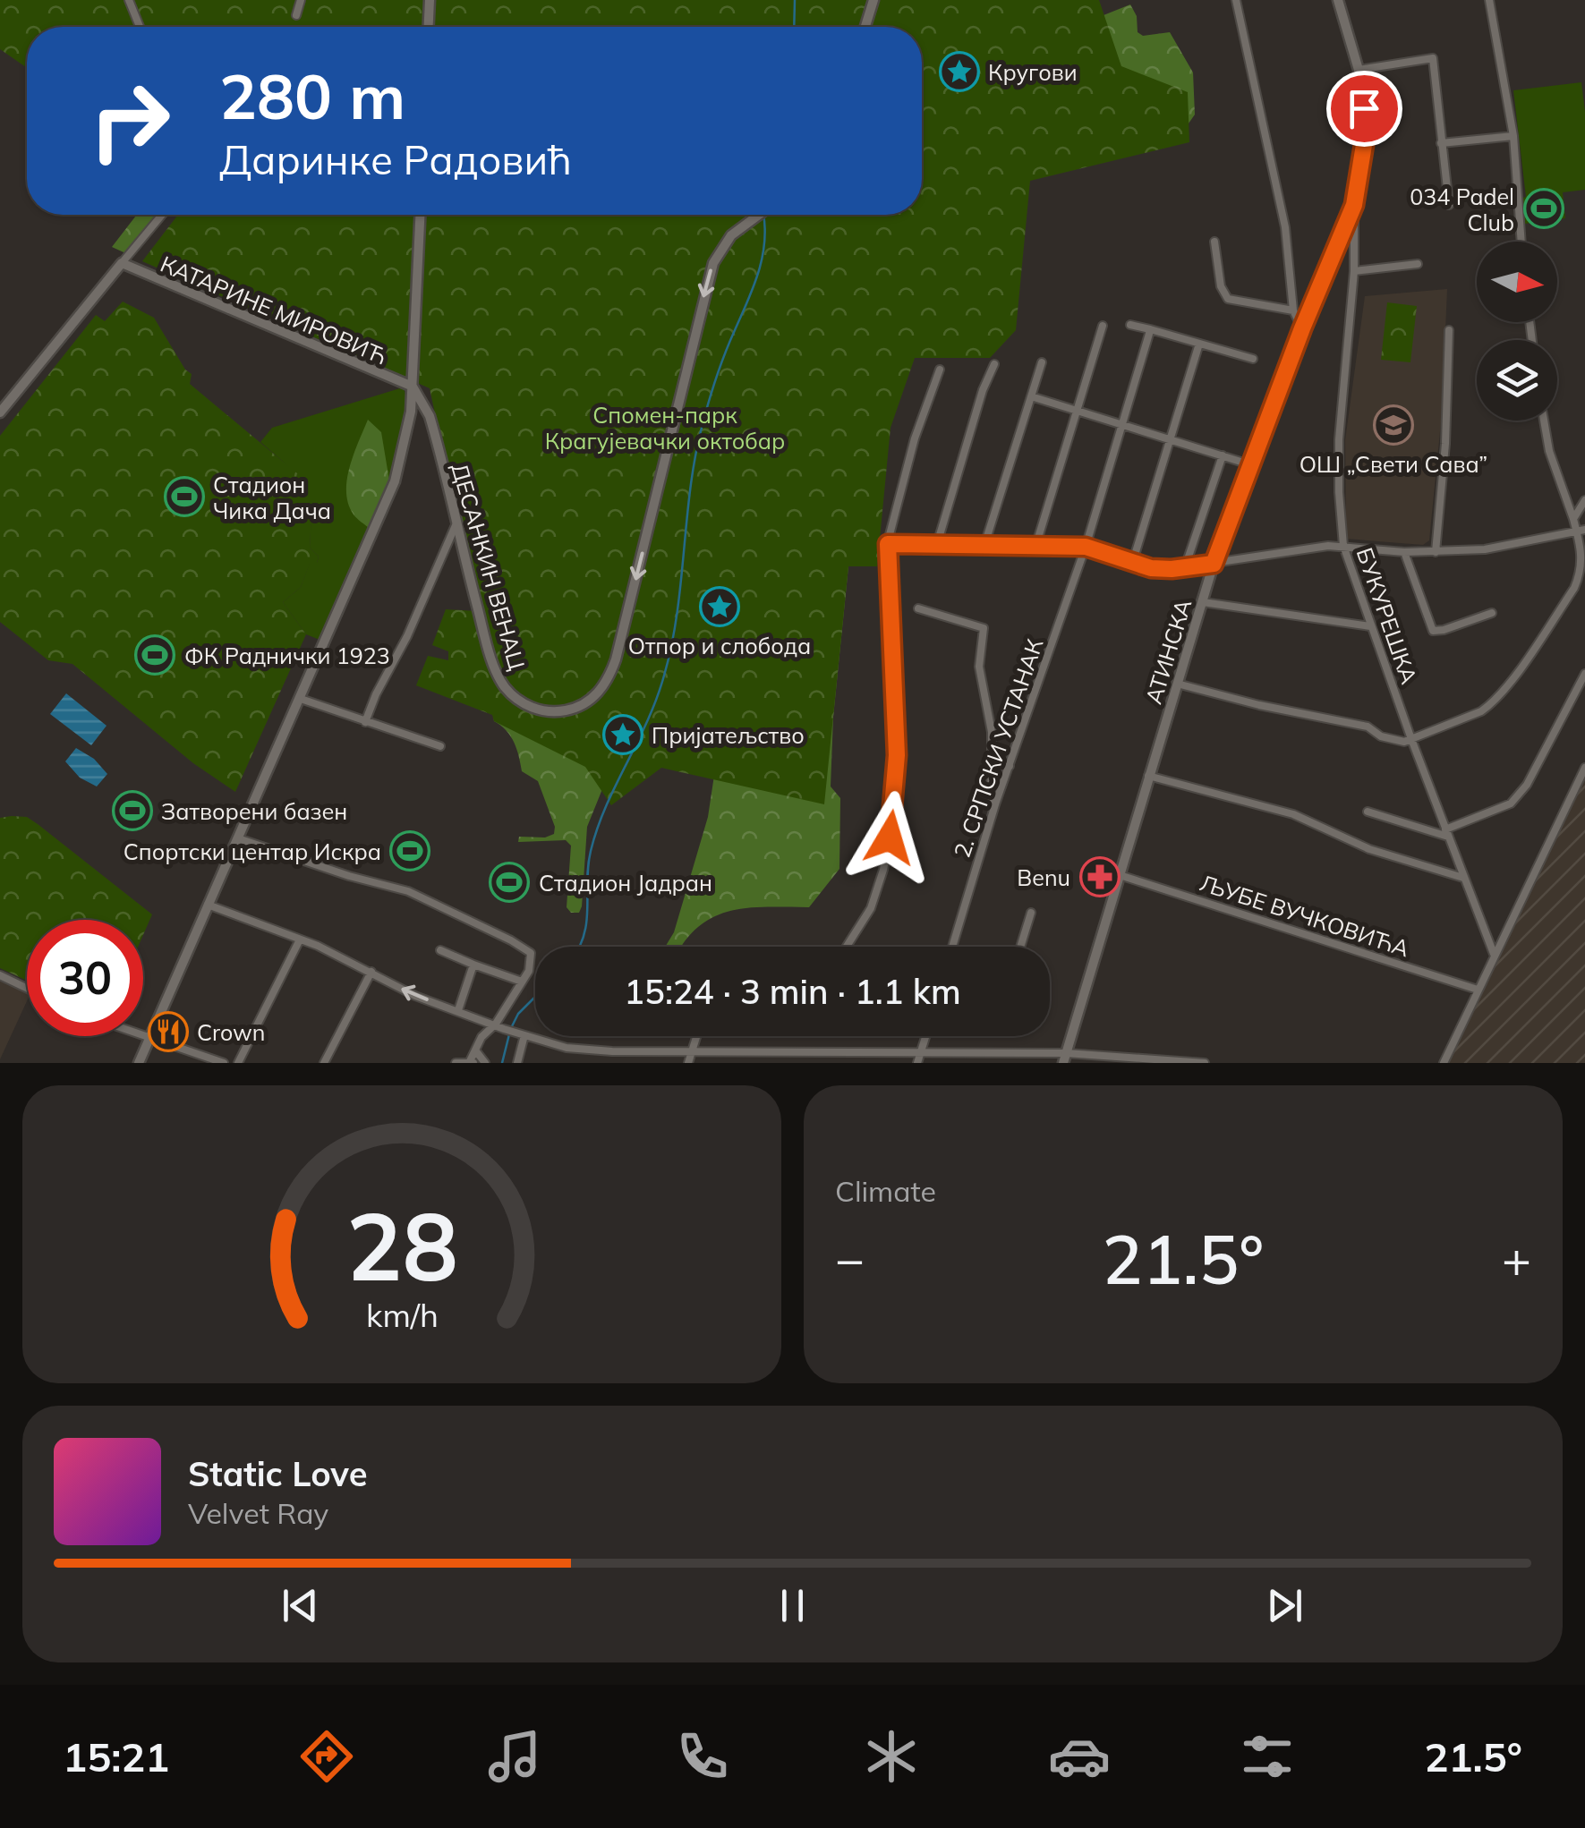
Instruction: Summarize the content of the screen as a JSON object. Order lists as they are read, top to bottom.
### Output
{
  "streets": {
    "street": [
      "КАТАРИНЕ МИРОВИЋ",
      "ДЕСАНКИН ВЕНАЦ",
      "БУКУРЕШКА",
      "АТИНСКА",
      "2. СРПСКИ УСТАНАК",
      "ЉУБЕ ВУЧКОВИЋА"
    ]
  },
  "crossings": [
    ["КАТАРИНЕ МИРОВИЋ", "ДЕСАНКИН ВЕНАЦ"],
    ["БУКУРЕШКА", "АТИНСКА"],
    ["АТИНСКА", "ЉУБЕ ВУЧКОВИЋА"]
  ],
  "parks": ["Спомен-парк Крагујевачки октобар"],
  "places": {
    "place": ["Кругови", "Отпор и слобода", "Пријатељство"],
    "sports": [
      "034 Padel Club",
      "Стадион Чика Дача",
      "ФК Раднички 1923",
      "Затворени базен",
      "Спортски центар Искра",
      "Стадион Јадран"
    ],
    "school or university": ["ОШ „Свети Сава”"],
    "pharmacy": ["Benu"],
    "restaurant": ["Crown"]
  },
  "north": "right",
  "page": {
    "turn": ["280 m", "Даринке Радовић"],
    "limit": "30",
    "trip": "15:24 · 3 min · 1.1 km",
    "tile": "Climate",
    "heat": ["−", "21.5°", "+"],
    "song": ["Static Love", "Velvet Ray"],
    "tabs": ["15:21", "21.5°"],
    "gauge": ["28", "km/h"]
  }
}
